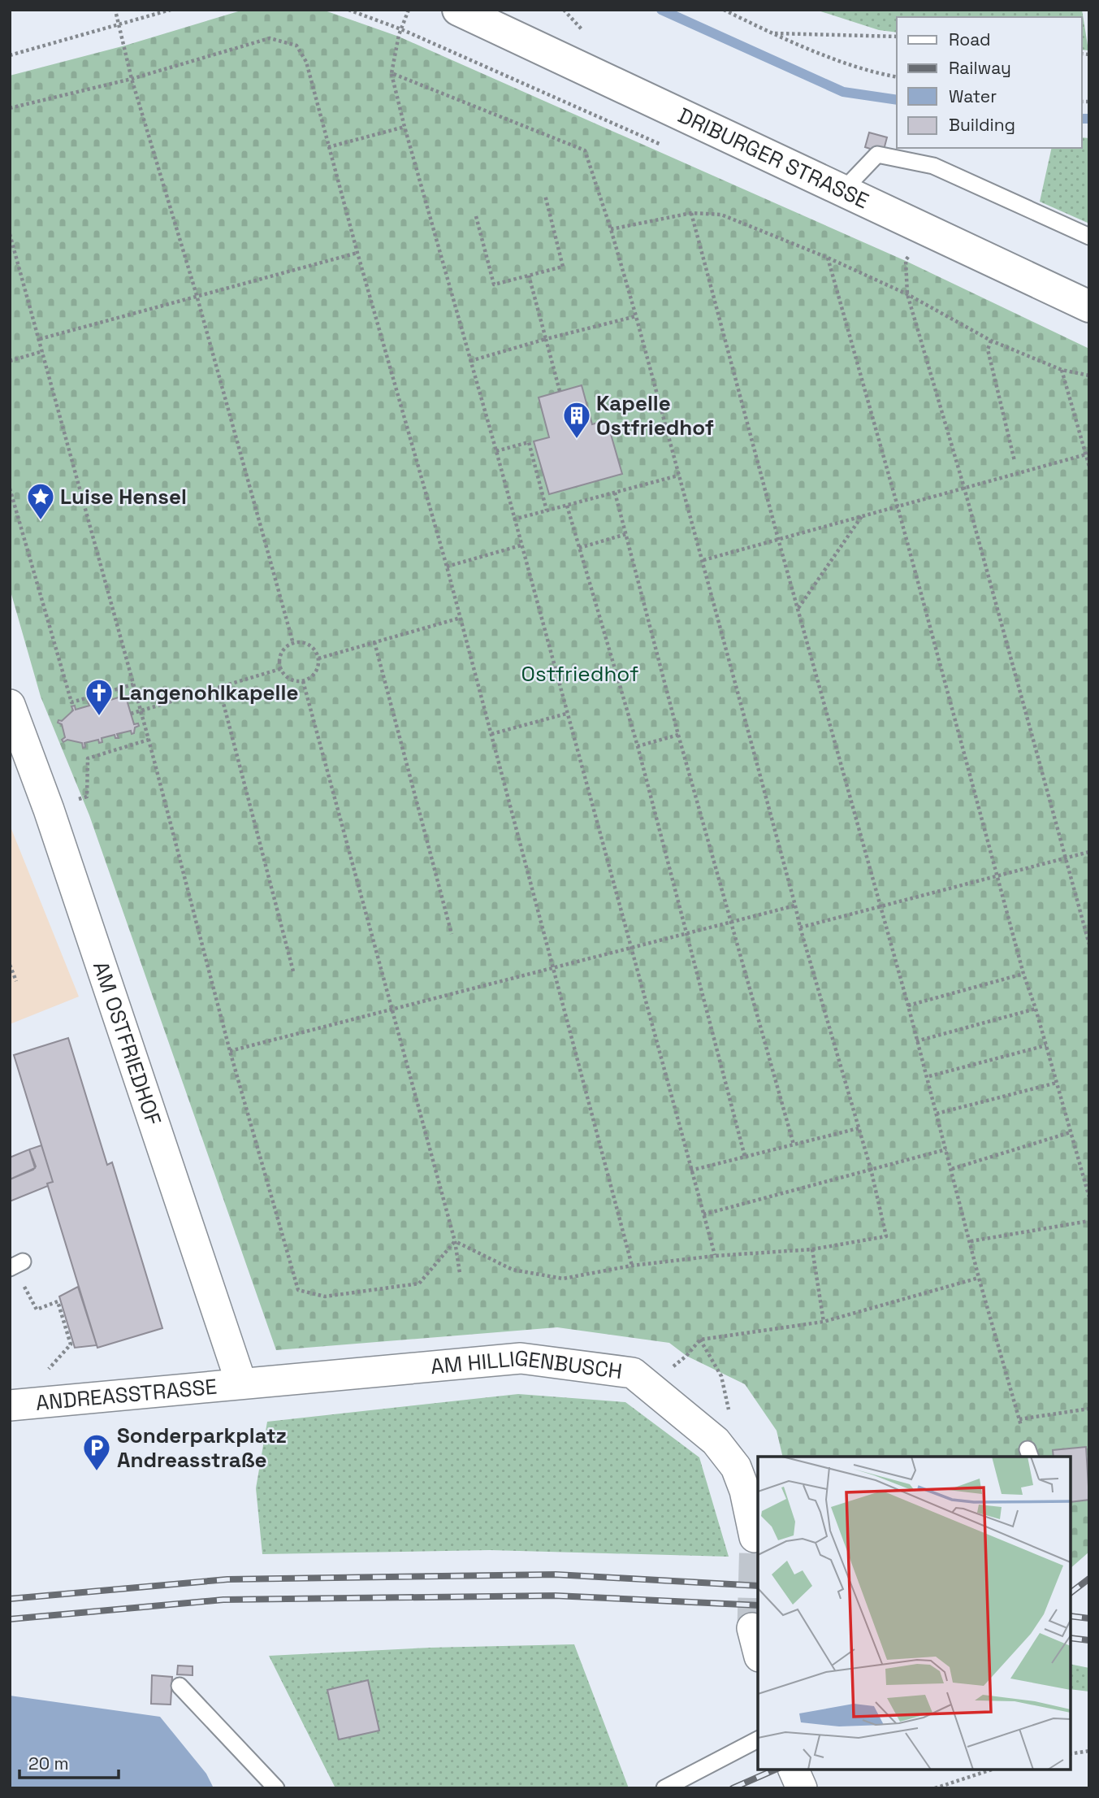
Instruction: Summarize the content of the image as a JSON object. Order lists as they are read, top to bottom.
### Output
{
  "streets": {
    "main road": ["DRIBURGER STRASSE"],
    "street": ["AM OSTFRIEDHOF", "AM HILLIGENBUSCH", "ANDREASSTRASSE"]
  },
  "crossings": [
    ["AM OSTFRIEDHOF", "AM HILLIGENBUSCH"],
    ["AM OSTFRIEDHOF", "ANDREASSTRASSE"],
    ["AM HILLIGENBUSCH", "ANDREASSTRASSE"]
  ],
  "parks": ["Ostfriedhof"],
  "places": {
    "building": ["Kapelle Ostfriedhof"],
    "place": ["Luise Hensel"],
    "church": ["Langenohlkapelle"],
    "parking": ["Sonderparkplatz Andreasstraße"]
  },
  "legend": [
    "Road",
    "Railway",
    "Water",
    "Building"
  ],
  "scale_bar": "20 m"
}
